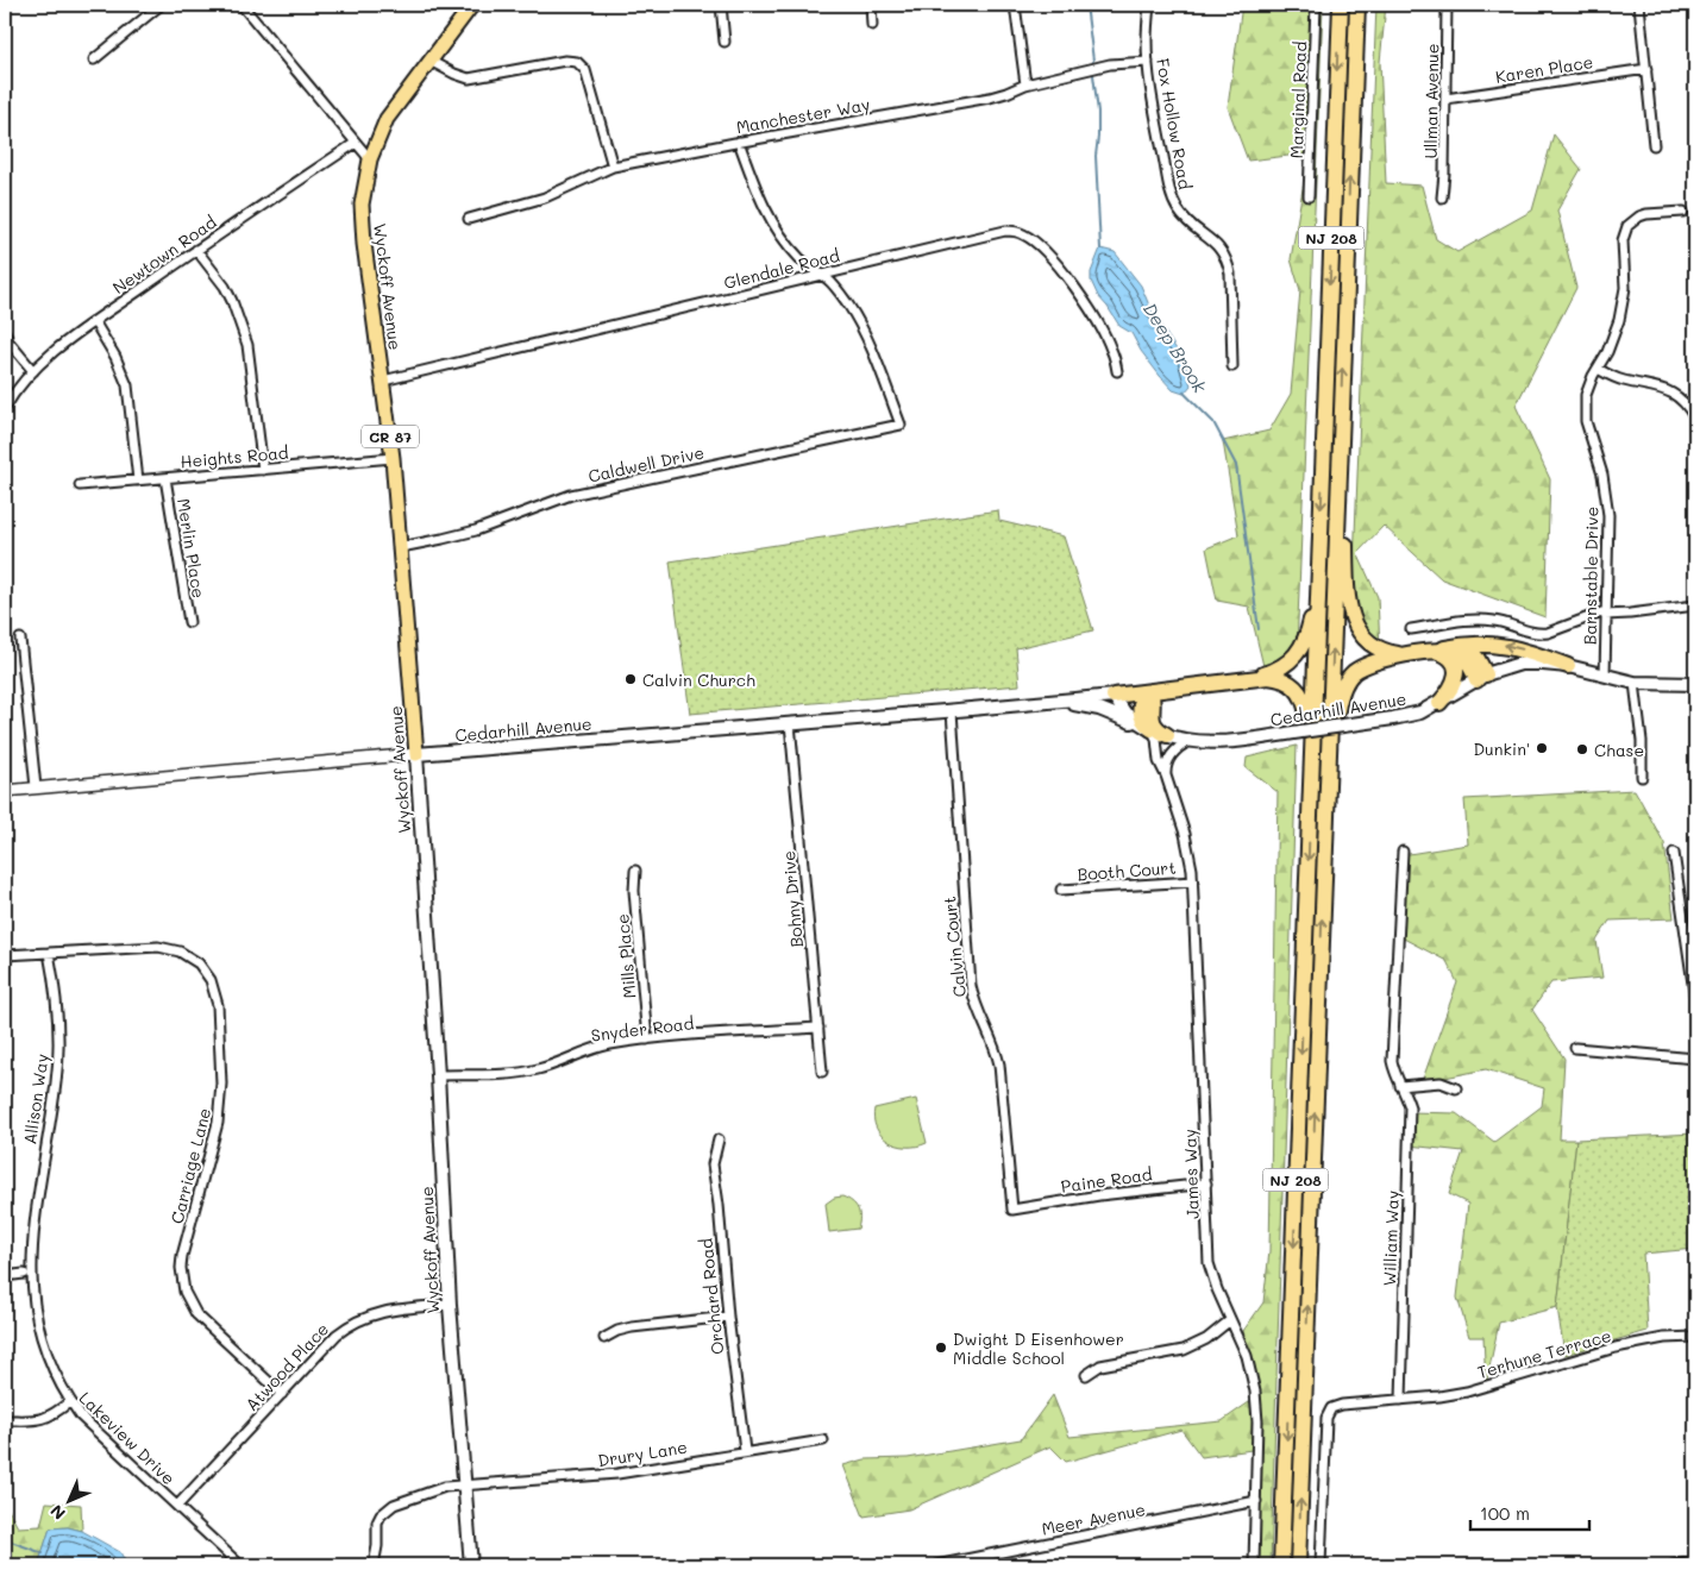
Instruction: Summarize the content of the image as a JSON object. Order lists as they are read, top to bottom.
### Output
{
  "streets": {
    "highway": ["NJ 208"],
    "main road": ["Wyckoff Avenue", "CR 87", "Cedarhill Avenue"],
    "street": [
      "Karen Place",
      "Marginal Road",
      "Ullman Avenue",
      "Manchester Way",
      "Fox Hollow Road",
      "Newtown Road",
      "Glendale Road",
      "Heights Road",
      "Caldwell Drive",
      "Merlin Place",
      "Barnstable Drive",
      "Booth Court",
      "Bohny Drive",
      "Calvin Court",
      "Mills Place",
      "Snyder Road",
      "Allison Way",
      "Carriage Lane",
      "James Way",
      "Paine Road",
      "William Way",
      "Orchard Road",
      "Terhune Terrace",
      "Atwood Place",
      "Lakeview Drive",
      "Drury Lane",
      "Meer Avenue"
    ]
  },
  "crossings": [
    ["Karen Place", "Ullman Avenue"],
    ["Manchester Way", "Fox Hollow Road"],
    ["Glendale Road", "Wyckoff Avenue"],
    ["Glendale Road", "Caldwell Drive"],
    ["Wyckoff Avenue", "Heights Road"],
    ["Wyckoff Avenue", "Caldwell Drive"],
    ["Wyckoff Avenue", "Cedarhill Avenue"],
    ["Wyckoff Avenue", "Snyder Road"],
    ["Wyckoff Avenue", "Atwood Place"],
    ["Wyckoff Avenue", "Drury Lane"],
    ["Heights Road", "Merlin Place"],
    ["Barnstable Drive", "Cedarhill Avenue"],
    ["Cedarhill Avenue", "Bohny Drive"],
    ["Cedarhill Avenue", "Calvin Court"],
    ["Cedarhill Avenue", "James Way"],
    ["Booth Court", "James Way"],
    ["Bohny Drive", "Snyder Road"],
    ["Calvin Court", "Paine Road"],
    ["Mills Place", "Snyder Road"],
    ["Allison Way", "Carriage Lane"],
    ["Carriage Lane", "Atwood Place"],
    ["James Way", "Paine Road"],
    ["James Way", "Meer Avenue"],
    ["William Way", "Terhune Terrace"],
    ["Orchard Road", "Drury Lane"],
    ["Atwood Place", "Lakeview Drive"]
  ],
  "water": ["Deep Brook"],
  "places": [
    "Calvin Church",
    "Dunkin'",
    "Chase",
    "Dwight D Eisenhower Middle School"
  ],
  "scale_bar": "100 m",
  "north": "bottom left"
}
